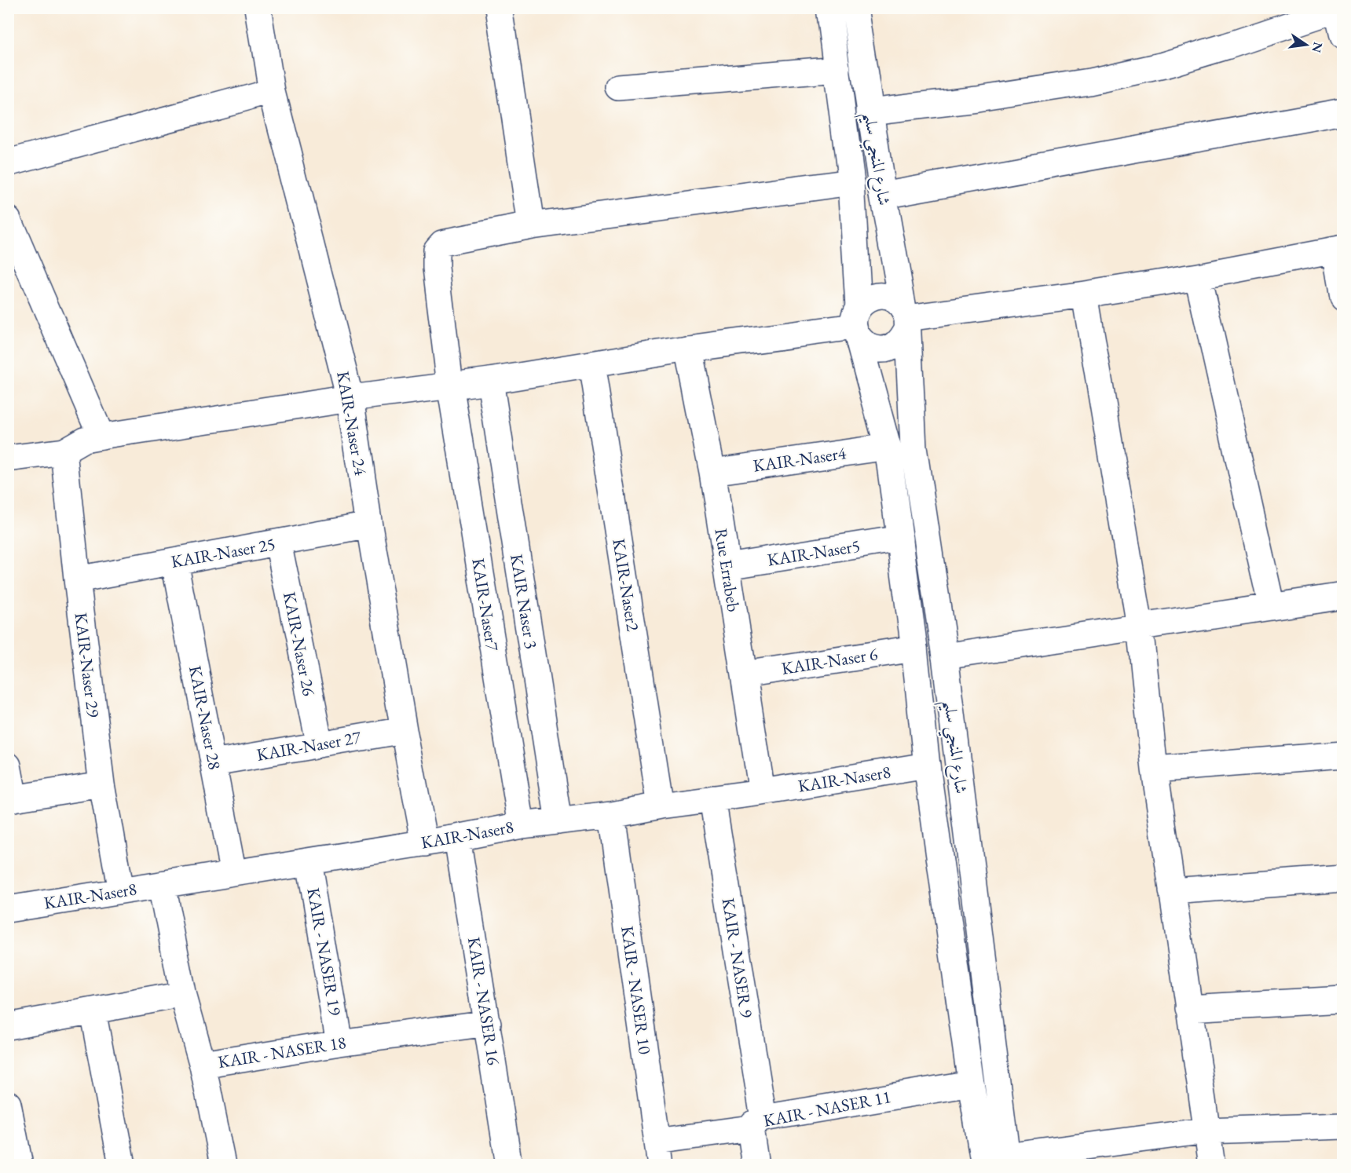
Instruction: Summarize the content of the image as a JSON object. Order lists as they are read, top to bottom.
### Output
{
  "streets": {
    "street": [
      "شارع المنجي سليم",
      "KAIR-Naser 24",
      "KAIR-Naser4",
      "KAIR-Naser 25",
      "KAIR-Naser5",
      "Rue Errabeb",
      "KAIR-Naser2",
      "KAIR Naser 3",
      "KAIR-Naser7",
      "KAIR-Naser 26",
      "KAIR-Naser 6",
      "KAIR-Naser 29",
      "KAIR-Naser 28",
      "KAIR-Naser 27",
      "KAIR-Naser8",
      "KAIR - NASER 19",
      "KAIR - NASER 9",
      "KAIR - NASER 10",
      "KAIR - NASER 16",
      "KAIR - NASER 18",
      "KAIR - NASER 11"
    ]
  },
  "crossings": [
    ["شارع المنجي سليم", "KAIR-Naser4"],
    ["شارع المنجي سليم", "KAIR-Naser5"],
    ["شارع المنجي سليم", "KAIR-Naser7"],
    ["شارع المنجي سليم", "KAIR-Naser 6"],
    ["شارع المنجي سليم", "KAIR-Naser8"],
    ["شارع المنجي سليم", "KAIR - NASER 11"],
    ["KAIR-Naser 24", "KAIR-Naser 25"],
    ["KAIR-Naser 24", "KAIR-Naser 27"],
    ["KAIR-Naser 24", "KAIR-Naser8"],
    ["KAIR-Naser4", "Rue Errabeb"],
    ["KAIR-Naser 25", "KAIR-Naser 26"],
    ["KAIR-Naser 25", "KAIR-Naser 29"],
    ["KAIR-Naser 25", "KAIR-Naser 28"],
    ["KAIR-Naser5", "Rue Errabeb"],
    ["Rue Errabeb", "KAIR-Naser 6"],
    ["Rue Errabeb", "KAIR-Naser8"],
    ["KAIR-Naser2", "KAIR-Naser8"],
    ["KAIR Naser 3", "KAIR-Naser8"],
    ["KAIR-Naser7", "KAIR-Naser8"],
    ["KAIR-Naser 26", "KAIR-Naser 27"],
    ["KAIR-Naser 29", "KAIR-Naser8"],
    ["KAIR-Naser 28", "KAIR-Naser 27"],
    ["KAIR-Naser 28", "KAIR-Naser8"],
    ["KAIR-Naser8", "KAIR - NASER 19"],
    ["KAIR-Naser8", "KAIR - NASER 9"],
    ["KAIR-Naser8", "KAIR - NASER 10"],
    ["KAIR-Naser8", "KAIR - NASER 16"],
    ["KAIR-Naser8", "KAIR - NASER 18"],
    ["KAIR - NASER 19", "KAIR - NASER 18"],
    ["KAIR - NASER 9", "KAIR - NASER 11"],
    ["KAIR - NASER 10", "KAIR - NASER 11"],
    ["KAIR - NASER 16", "KAIR - NASER 18"]
  ],
  "north": "right"
}
